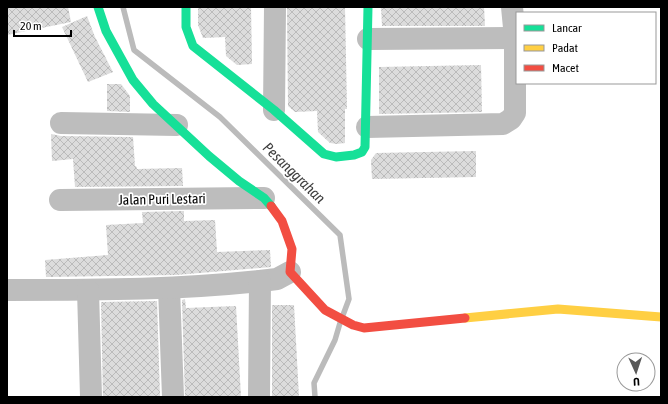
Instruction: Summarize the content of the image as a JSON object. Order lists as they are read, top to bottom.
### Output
{
  "streets": {
    "street": ["Jalan Puri Lestari"]
  },
  "water": ["Pesanggrahan"],
  "legend": ["Lancar", "Padat", "Macet"],
  "scale_bar": "20 m",
  "north": "bottom"
}
